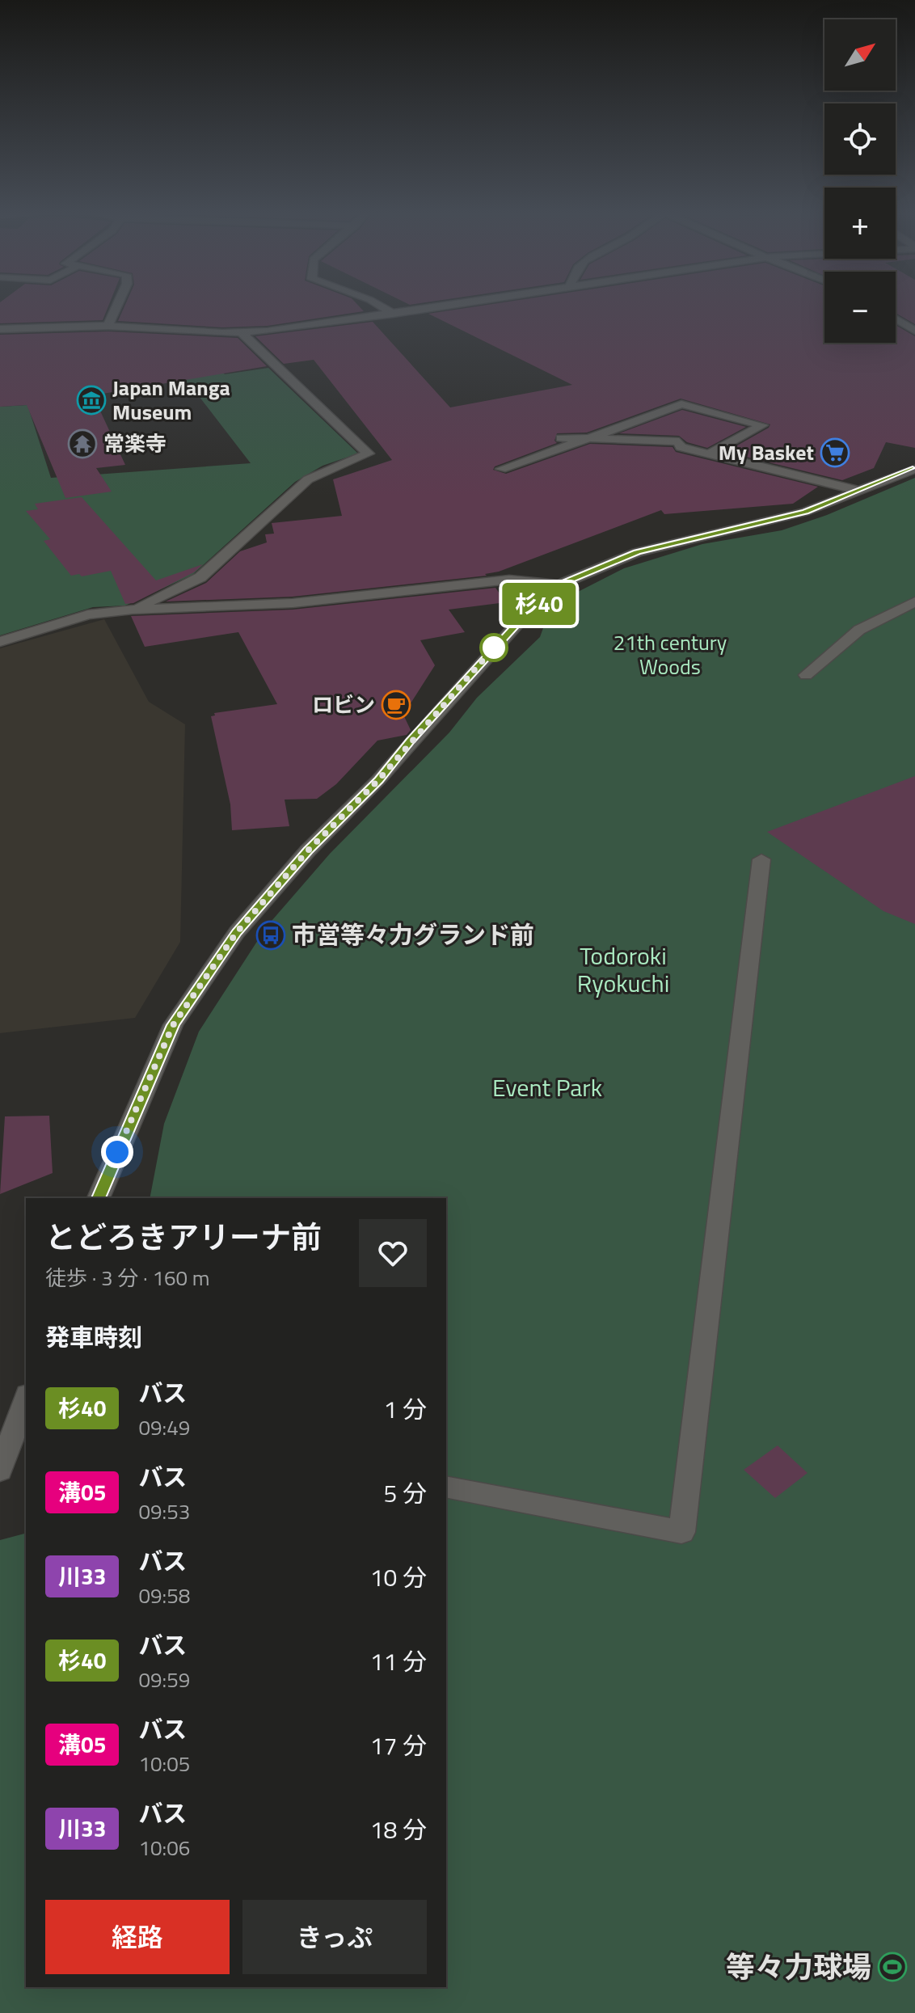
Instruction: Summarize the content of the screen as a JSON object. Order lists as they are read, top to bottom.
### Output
{
  "parks": ["21th century Woods", "Todoroki Ryokuchi", "Event Park"],
  "places": {
    "museum": ["Japan Manga Museum"],
    "temple": ["常楽寺"],
    "supermarket": ["My Basket"],
    "cafe": ["ロビン"],
    "bus stop": ["市営等々力グランド前"],
    "sports": ["等々力球場"]
  },
  "lines": ["bus line 杉40"],
  "north": "top right",
  "page": {
    "on_map": "杉40",
    "map_buttons": ["+", "−"],
    "heading": [
      ["とどろきアリーナ前", "徒歩 · 3 分 · 160 m"],
      "発車時刻"
    ],
    "list": [
      {
        "mark": "杉40",
        "name": "バス",
        "note": "09:49",
        "value": "1 分"
      },
      {
        "mark": "溝05",
        "name": "バス",
        "note": "09:53",
        "value": "5 分"
      },
      {
        "mark": "川33",
        "name": "バス",
        "note": "09:58",
        "value": "10 分"
      },
      {
        "mark": "杉40",
        "name": "バス",
        "note": "09:59",
        "value": "11 分"
      },
      {
        "mark": "溝05",
        "name": "バス",
        "note": "10:05",
        "value": "17 分"
      },
      {
        "mark": "川33",
        "name": "バス",
        "note": "10:06",
        "value": "18 分"
      }
    ],
    "buttons": ["経路", "きっぷ"]
  }
}
